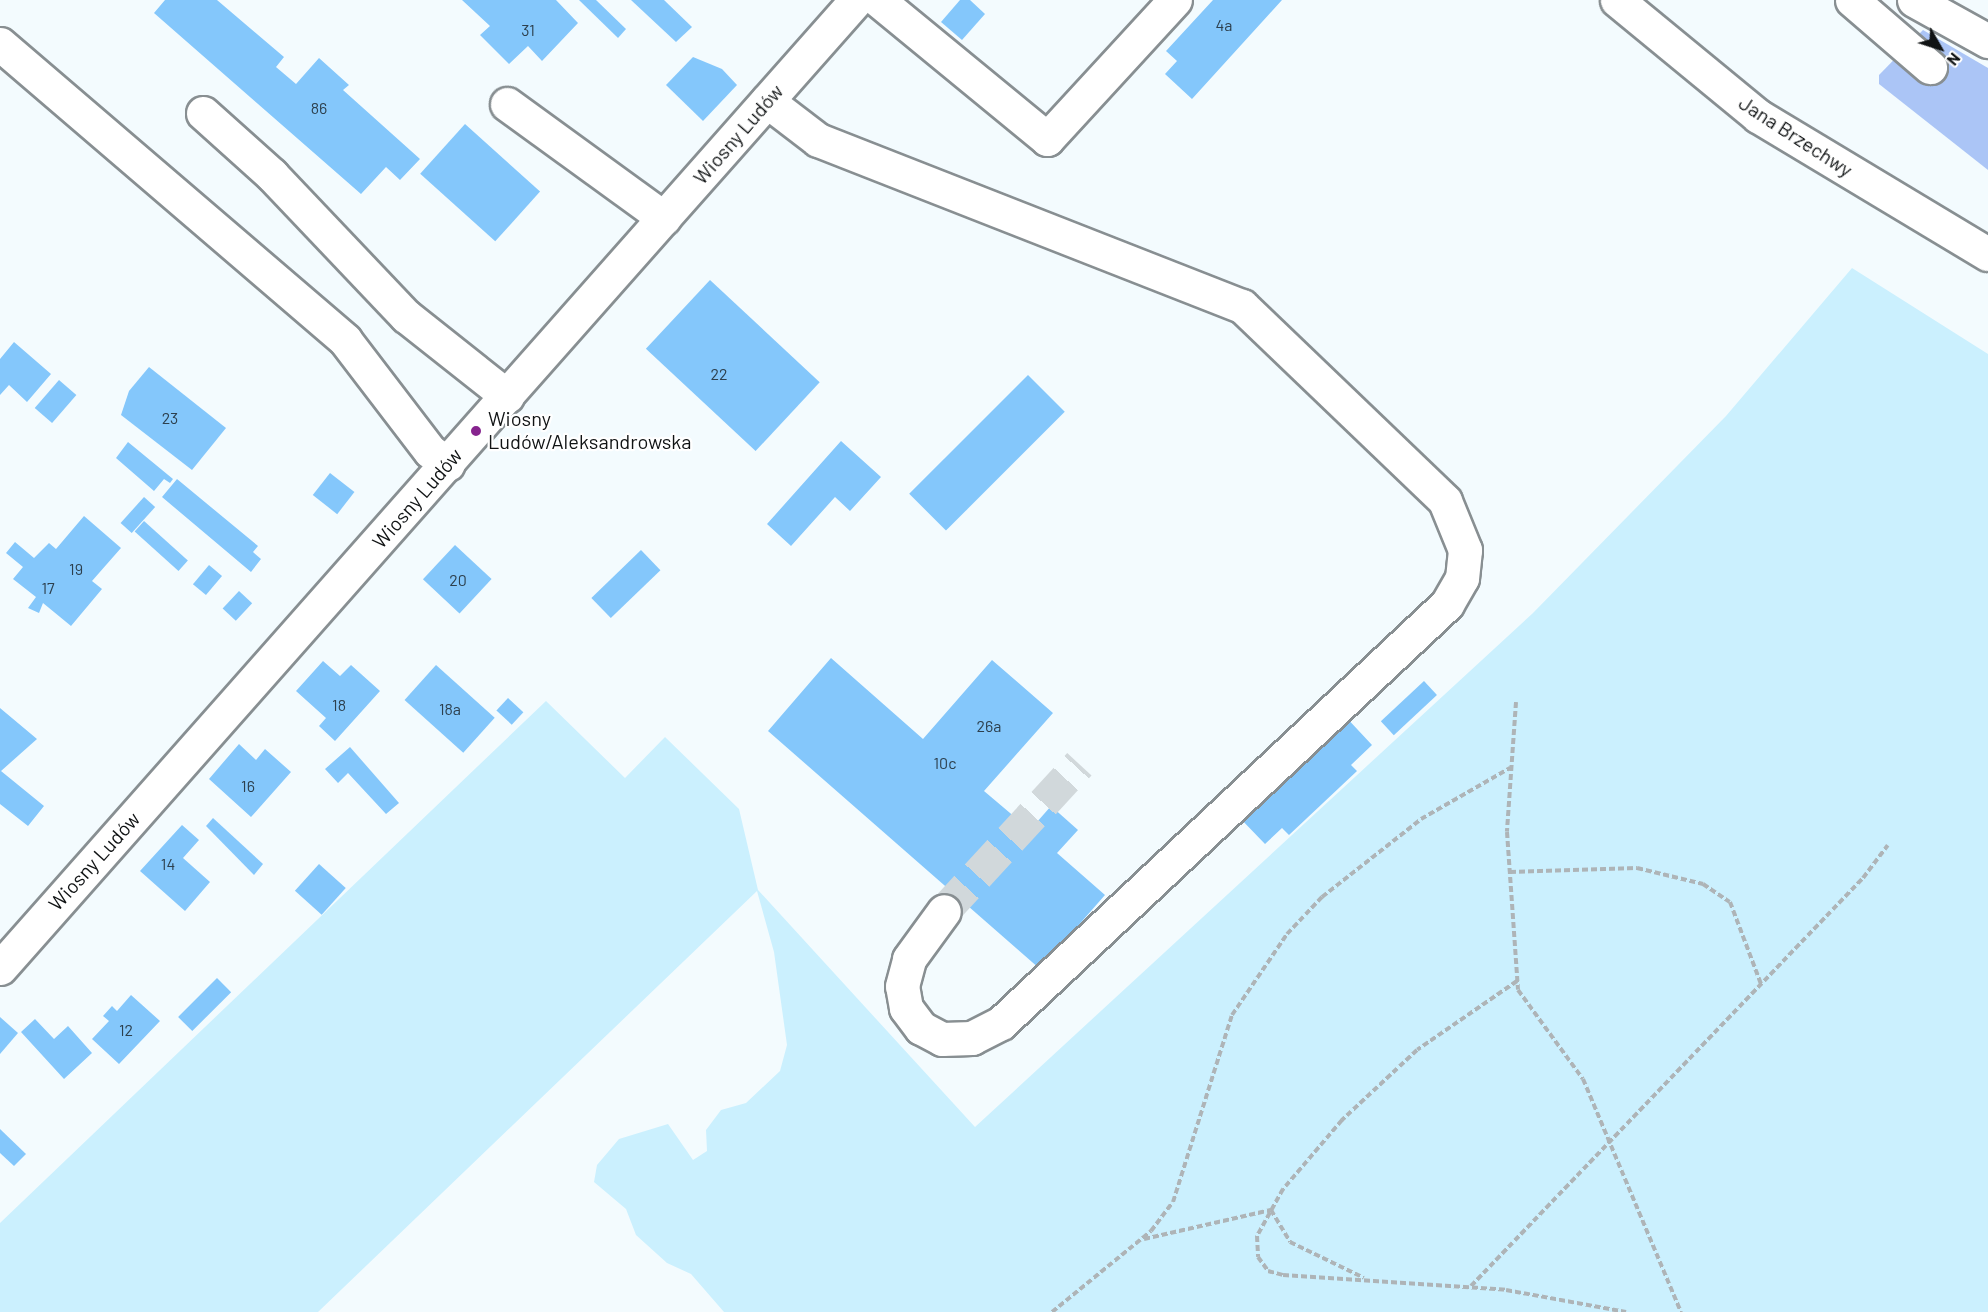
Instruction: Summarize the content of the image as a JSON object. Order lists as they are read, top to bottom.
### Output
{
  "streets": {
    "street": ["Wiosny Ludów", "Jana Brzechwy"]
  },
  "places": ["Wiosny Ludów/Aleksandrowska"],
  "house_numbers": [
    "4a",
    "31",
    "86",
    "22",
    "23",
    "19",
    "20",
    "17",
    "18",
    "18a",
    "26a",
    "10c",
    "16",
    "14",
    "12"
  ],
  "north": "bottom right"
}
